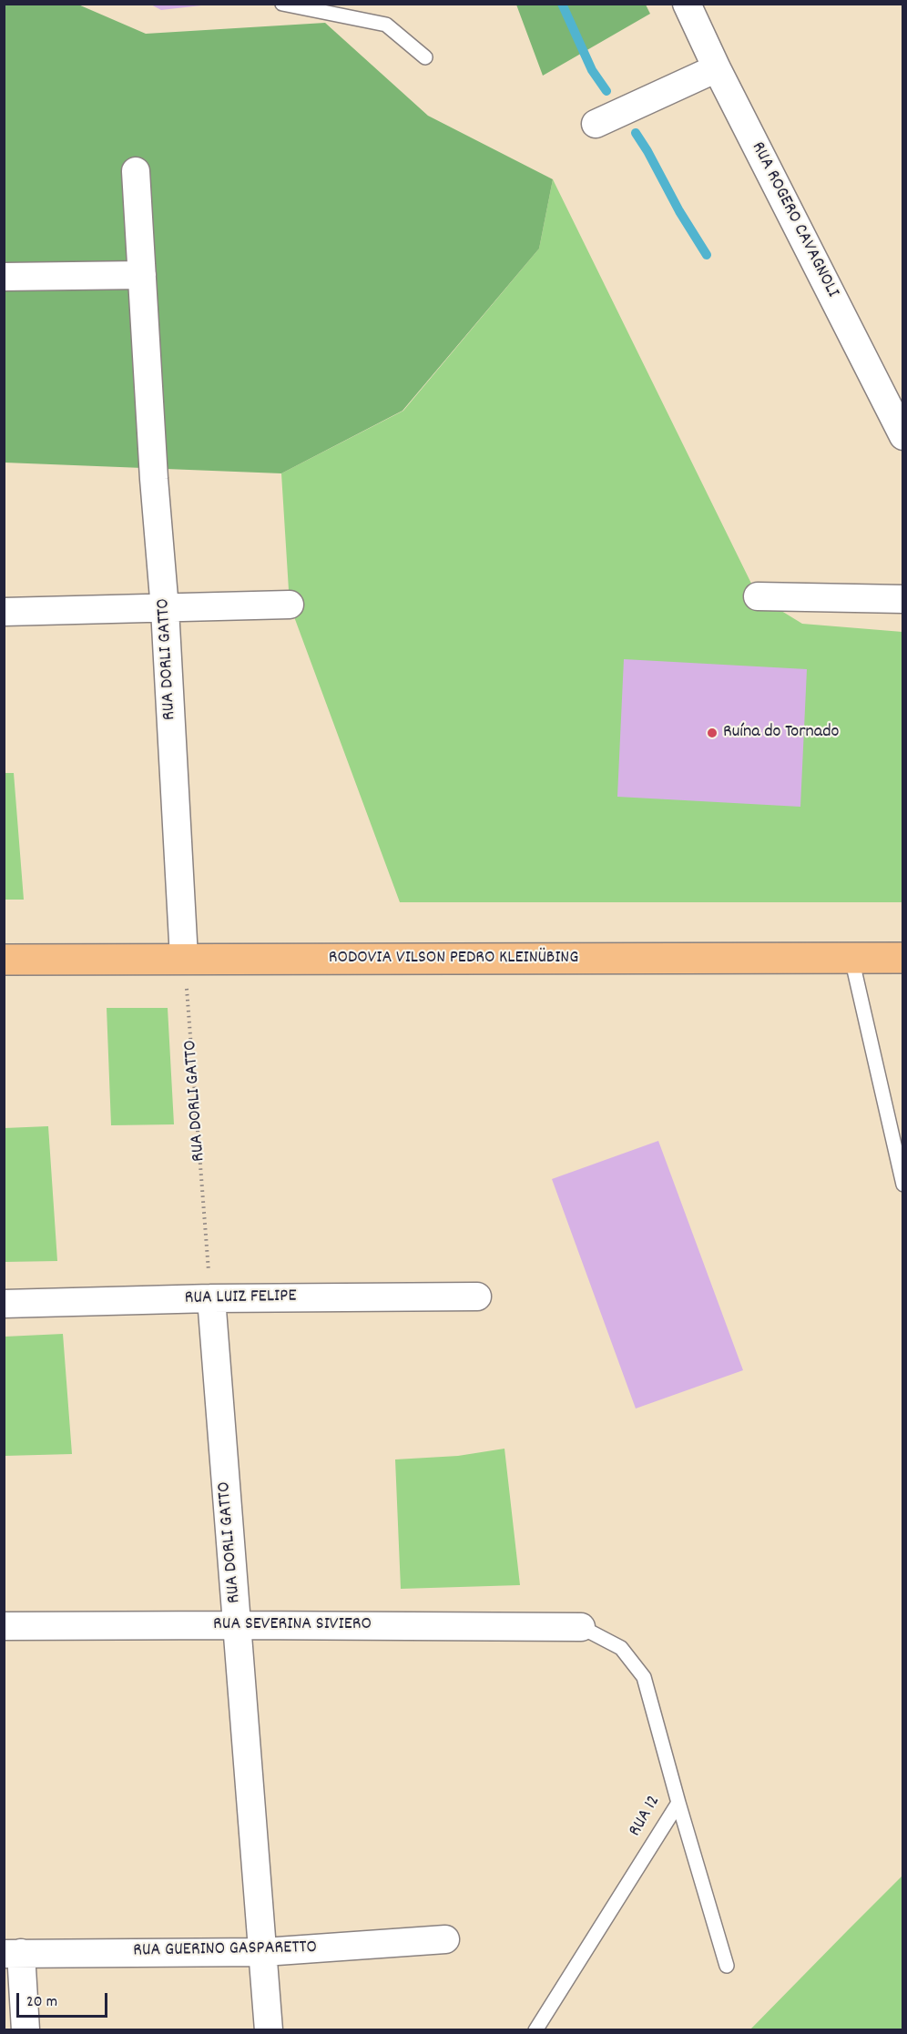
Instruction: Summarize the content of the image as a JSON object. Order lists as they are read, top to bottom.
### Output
{
  "streets": {
    "main road": ["RODOVIA VILSON PEDRO KLEINÜBING"],
    "street": [
      "RUA ROGERO CAVAGNOLI",
      "RUA DORLI GATTO",
      "RUA LUIZ FELIPE",
      "RUA SEVERINA SIVIERO",
      "RUA GUERINO GASPARETTO"
    ],
    "lane": ["RUA 12"]
  },
  "crossings": [
    ["RUA DORLI GATTO", "RODOVIA VILSON PEDRO KLEINÜBING"],
    ["RUA DORLI GATTO", "RUA LUIZ FELIPE"],
    ["RUA DORLI GATTO", "RUA SEVERINA SIVIERO"],
    ["RUA DORLI GATTO", "RUA GUERINO GASPARETTO"],
    ["RUA SEVERINA SIVIERO", "RUA 12"]
  ],
  "places": ["Ruína do Tornado"],
  "scale_bar": "20 m"
}
